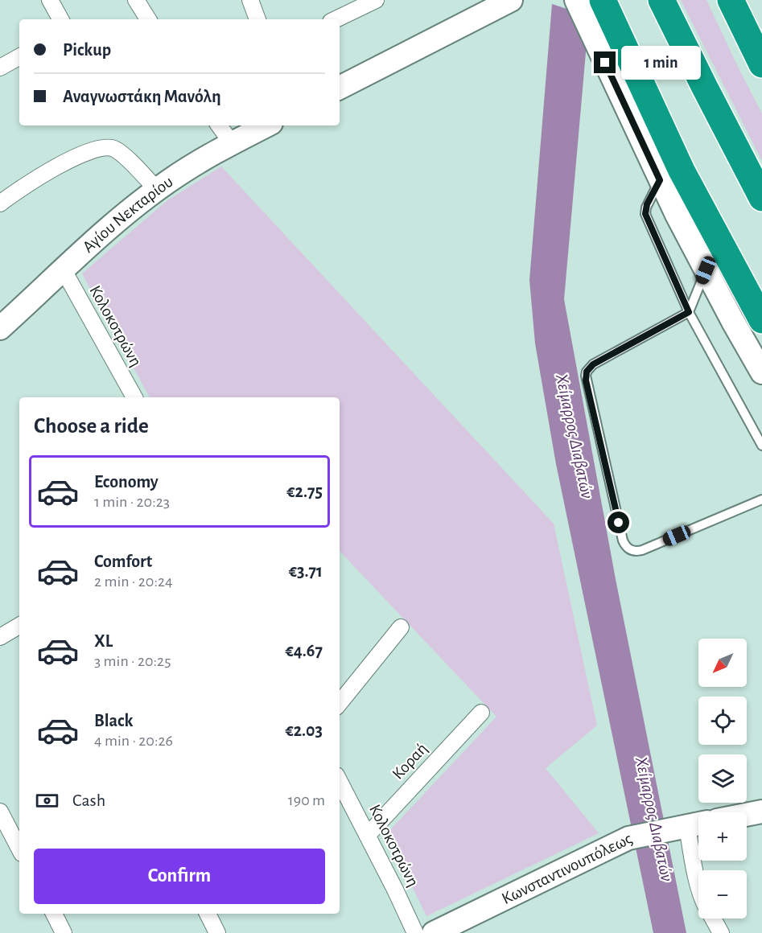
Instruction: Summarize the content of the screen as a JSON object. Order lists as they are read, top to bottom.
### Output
{
  "streets": {
    "street": [
      "Αγίου Νεκταρίου",
      "Κολοκοτρώνη",
      "Κοραή",
      "Κωνσταντινουπόλεως"
    ]
  },
  "crossings": [
    ["Αγίου Νεκταρίου", "Κολοκοτρώνη"],
    ["Κολοκοτρώνη", "Κοραή"]
  ],
  "water": ["Χείμαρρος Διαβατών"],
  "north": "bottom left",
  "page": {
    "banner": ["Pickup", "Αναγνωστάκη Μανόλη"],
    "bubble": "1 min",
    "heading": "Choose a ride",
    "list": [
      {
        "name": "Economy",
        "note": "1 min · 20:23",
        "value": "€2.75"
      },
      {
        "name": "Comfort",
        "note": "2 min · 20:24",
        "value": "€3.71"
      },
      {
        "name": "XL",
        "note": "3 min · 20:25",
        "value": "€4.67"
      },
      {
        "name": "Black",
        "note": "4 min · 20:26",
        "value": "€2.03"
      }
    ],
    "map_buttons": ["+", "−"],
    "pay": ["Cash", "190 m"],
    "buttons": "Confirm"
  }
}
